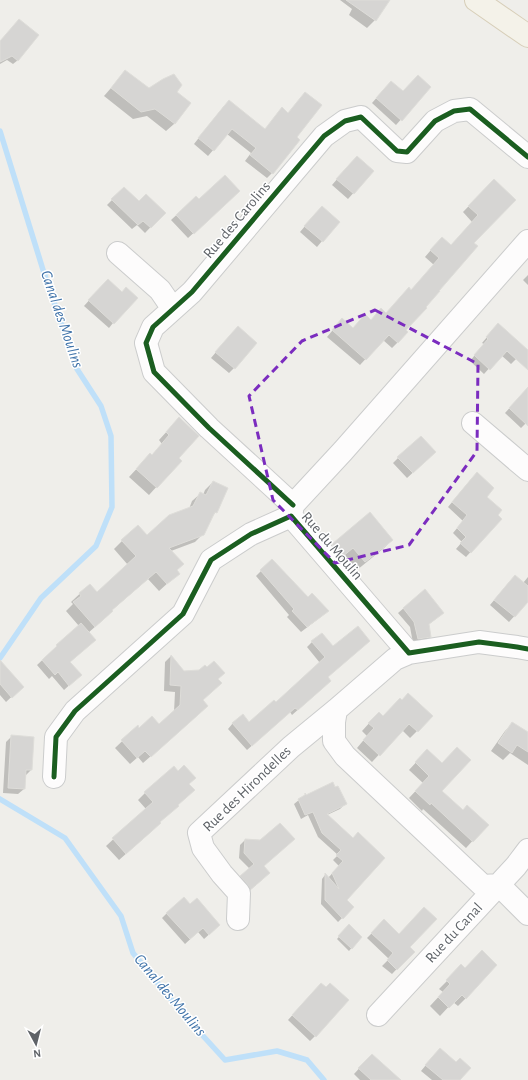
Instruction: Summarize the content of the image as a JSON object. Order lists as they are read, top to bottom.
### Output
{
  "streets": {
    "street": [
      "Rue des Carolins",
      "Rue du Moulin",
      "Rue des Hirondelles",
      "Rue du Canal"
    ]
  },
  "crossings": [
    ["Rue des Carolins", "Rue du Moulin"],
    ["Rue du Moulin", "Rue des Hirondelles"]
  ],
  "water": ["Canal des Moulins"],
  "north": "bottom"
}
